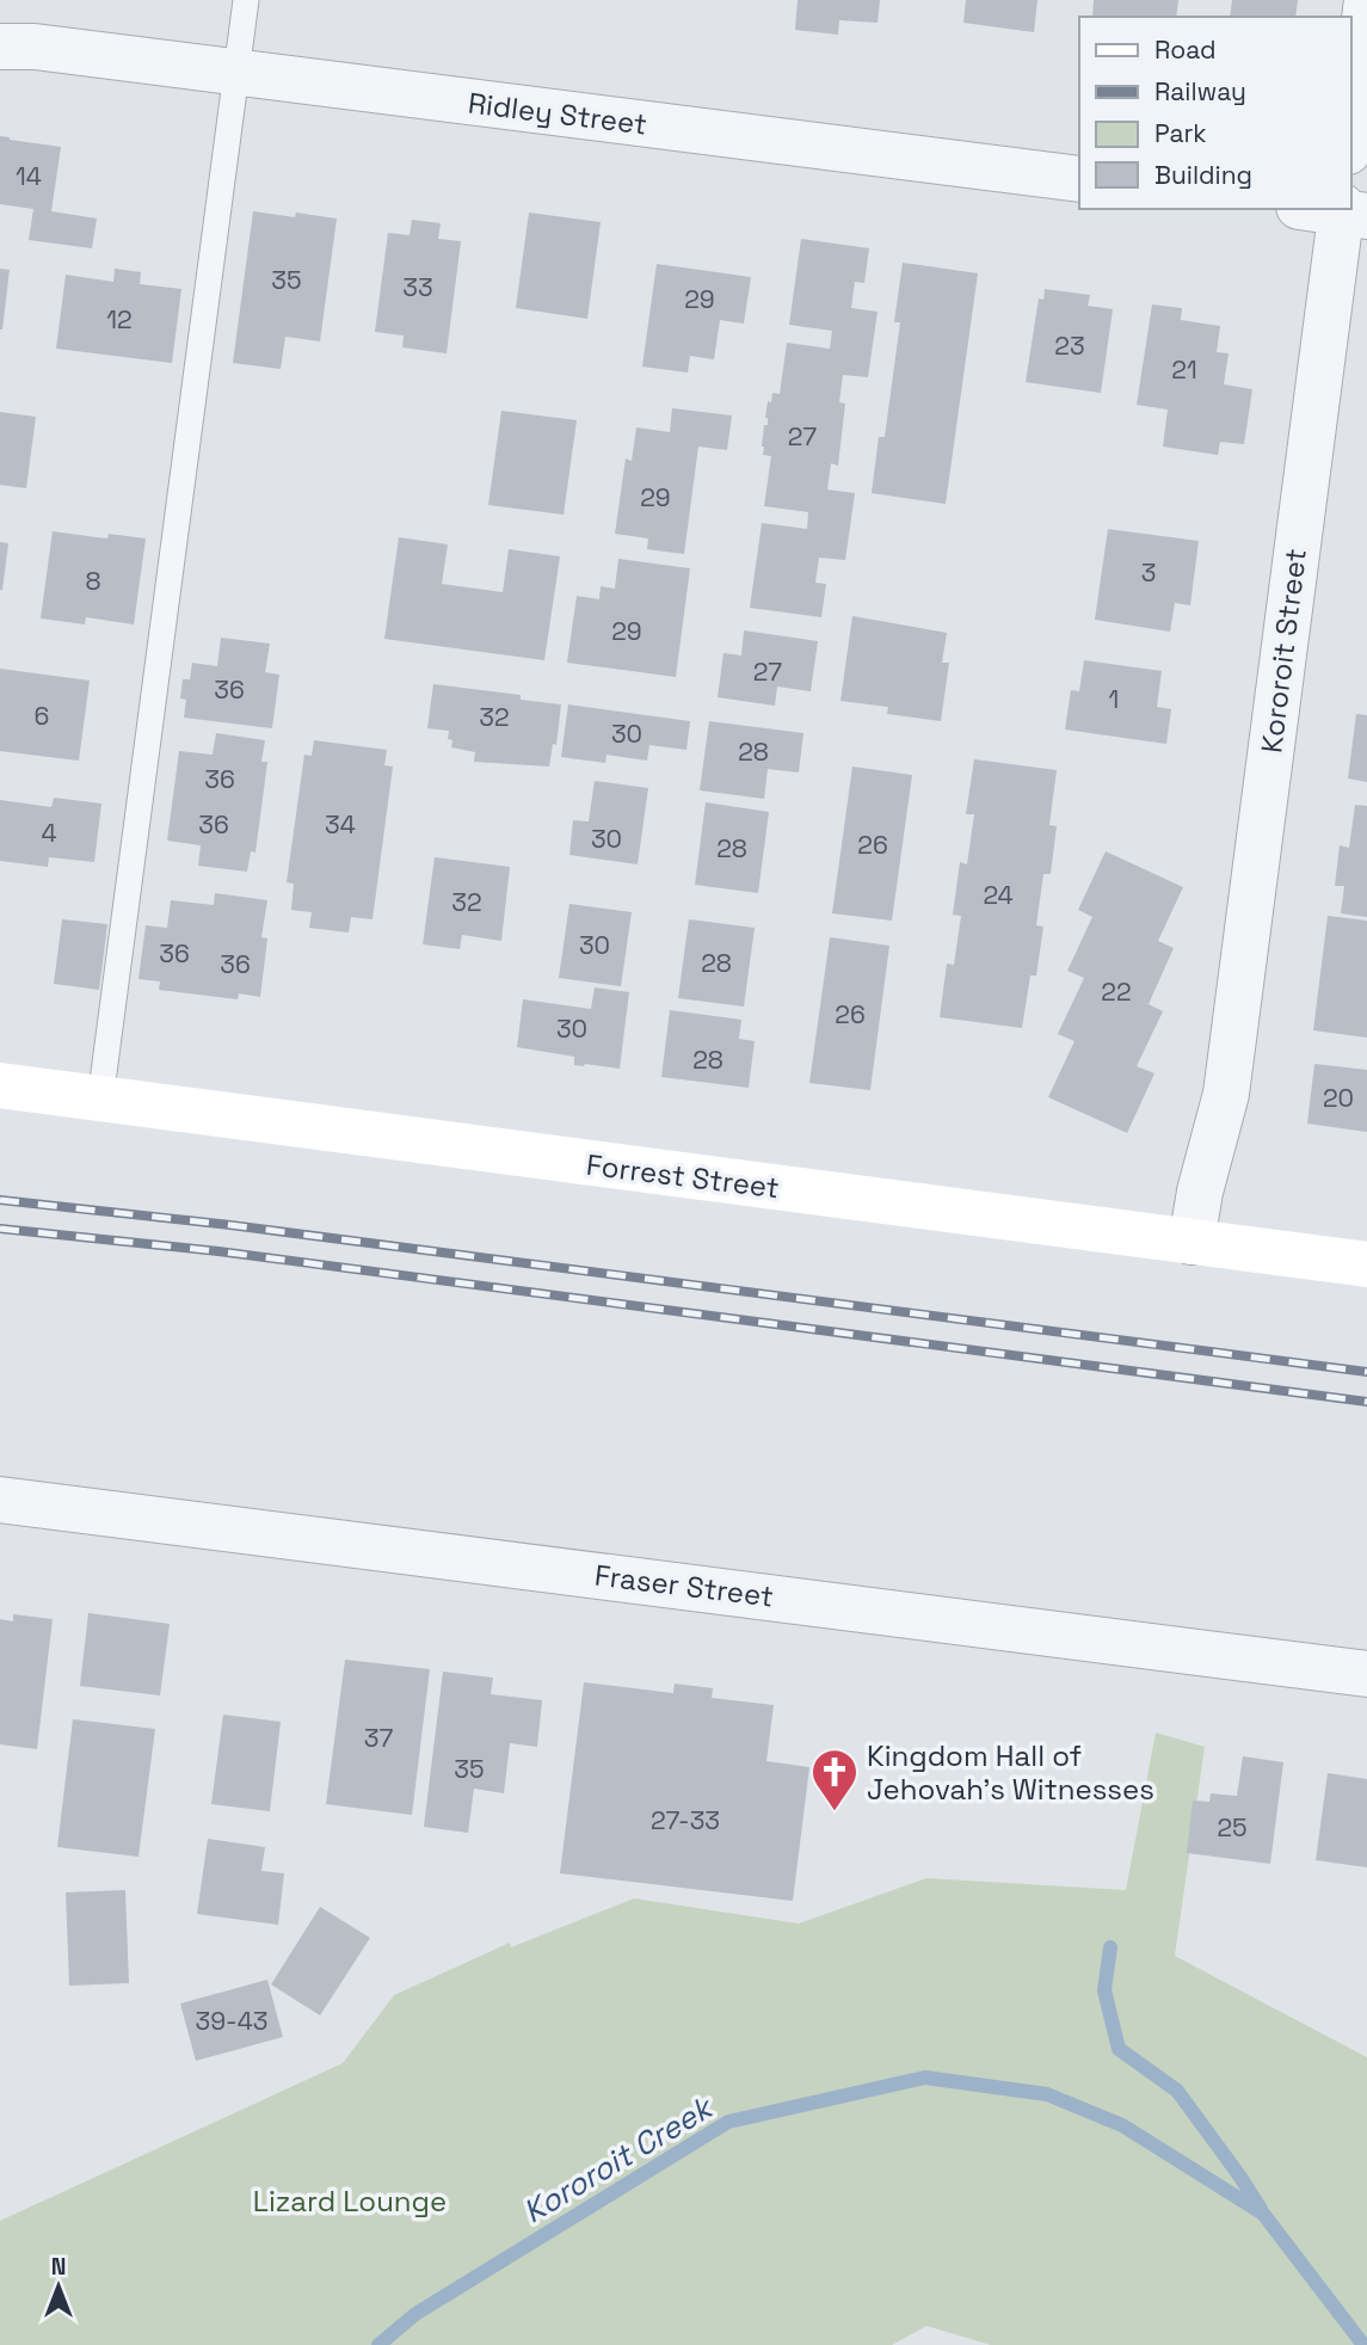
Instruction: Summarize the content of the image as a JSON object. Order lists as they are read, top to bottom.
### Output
{
  "streets": {
    "street": [
      "Ridley Street",
      "Kororoit Street",
      "Forrest Street",
      "Fraser Street"
    ]
  },
  "crossings": [
    ["Kororoit Street", "Forrest Street"]
  ],
  "water": ["Kororoit Creek"],
  "parks": ["Lizard Lounge"],
  "places": {
    "church": ["Kingdom Hall of Jehovah's Witnesses"]
  },
  "house_numbers": [
    "14",
    "35",
    "33",
    "29",
    "12",
    "23",
    "21",
    "27",
    "29",
    "3",
    "8",
    "29",
    "27",
    "36",
    "1",
    "6",
    "32",
    "30",
    "28",
    "36",
    "36",
    "34",
    "4",
    "30",
    "26",
    "28",
    "24",
    "32",
    "30",
    "36",
    "28",
    "36",
    "22",
    "26",
    "30",
    "28",
    "20",
    "37",
    "35",
    "27-33",
    "25",
    "39-43"
  ],
  "legend": [
    "Road",
    "Railway",
    "Park",
    "Building"
  ],
  "north": "top"
}
